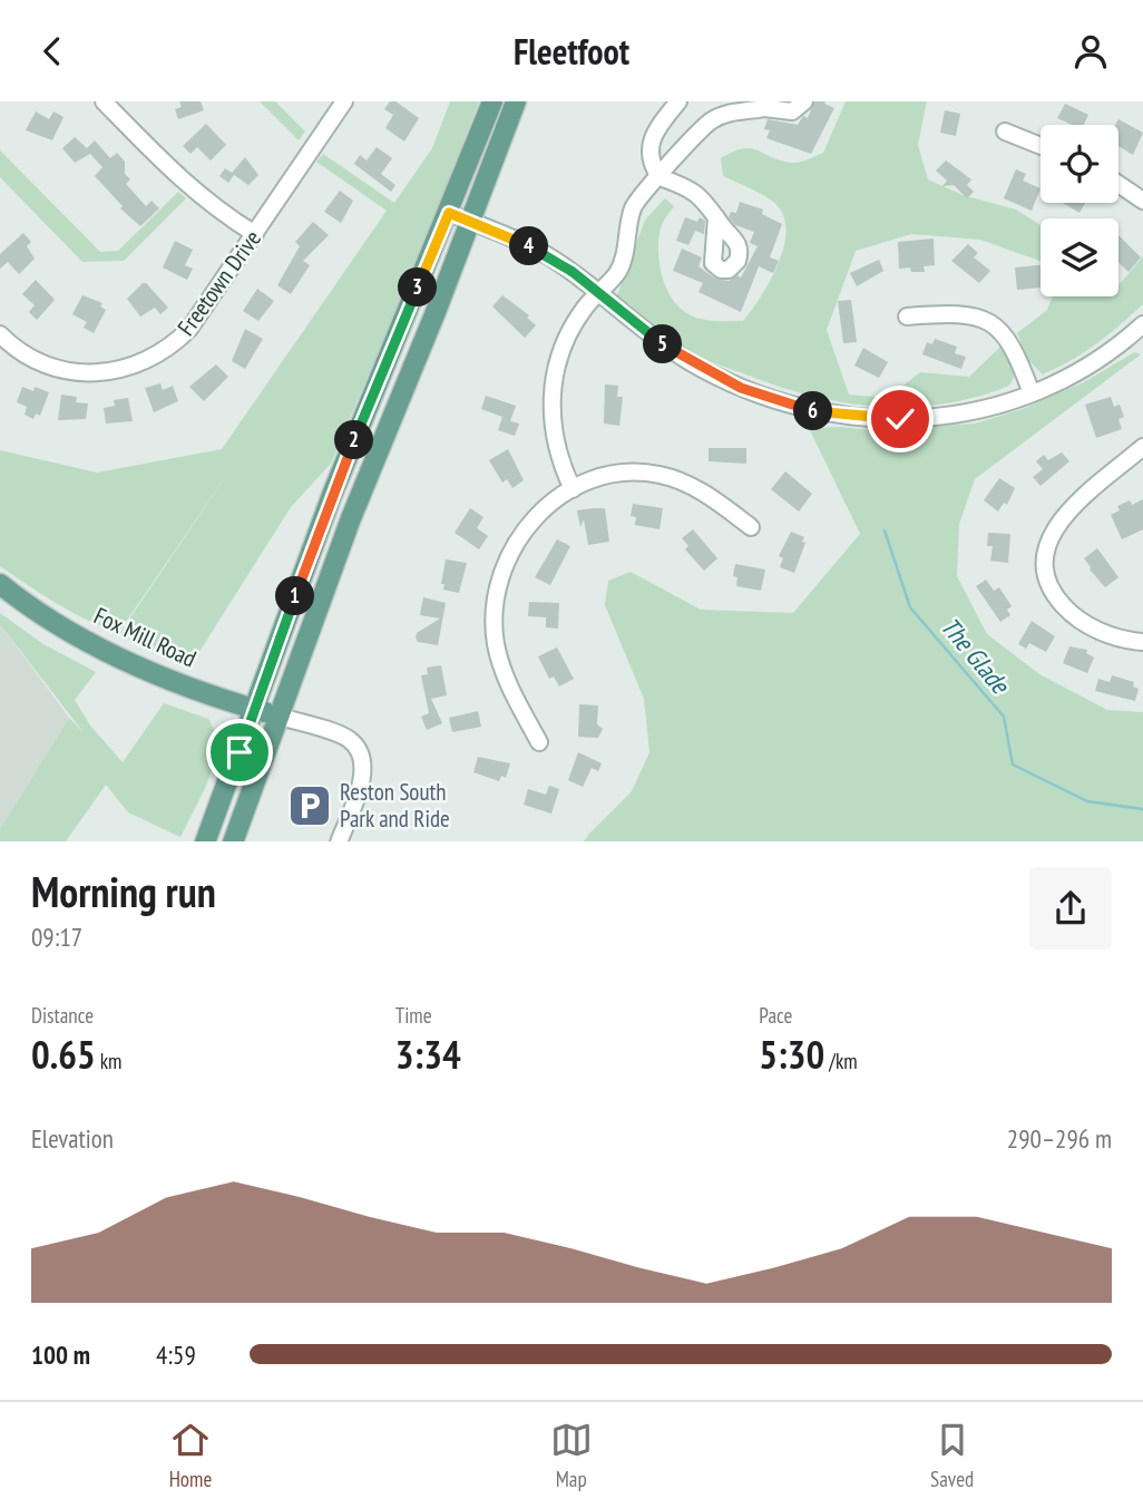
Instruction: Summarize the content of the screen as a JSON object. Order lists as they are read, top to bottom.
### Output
{
  "streets": {
    "main road": ["Fox Mill Road"],
    "street": ["Freetown Drive"]
  },
  "water": ["The Glade"],
  "places": {
    "parking": ["Reston South Park and Ride"]
  },
  "page": {
    "header": "Fleetfoot",
    "pins": [
      "4",
      "3",
      "5",
      "6",
      "2",
      "1"
    ],
    "heading": ["Morning run", "09:17"],
    "stats": [
      ["Distance", "0.65 km"],
      ["Time", "3:34"],
      ["Pace", "5:30 /km"]
    ],
    "chart": ["Elevation", "290–296 m"],
    "list": [
      {
        "name": "100 m",
        "note": "4:59"
      }
    ],
    "tabs": ["Home", "Map", "Saved"]
  }
}
